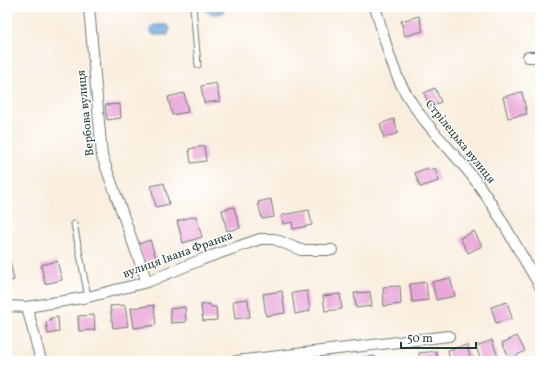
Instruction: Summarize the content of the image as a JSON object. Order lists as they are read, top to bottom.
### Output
{
  "streets": {
    "street": ["Вербова вулиця", "Стрілецька вулиця", "вулиця Івана Франка"]
  },
  "crossings": [
    ["Вербова вулиця", "вулиця Івана Франка"]
  ],
  "scale_bar": "50 m"
}
